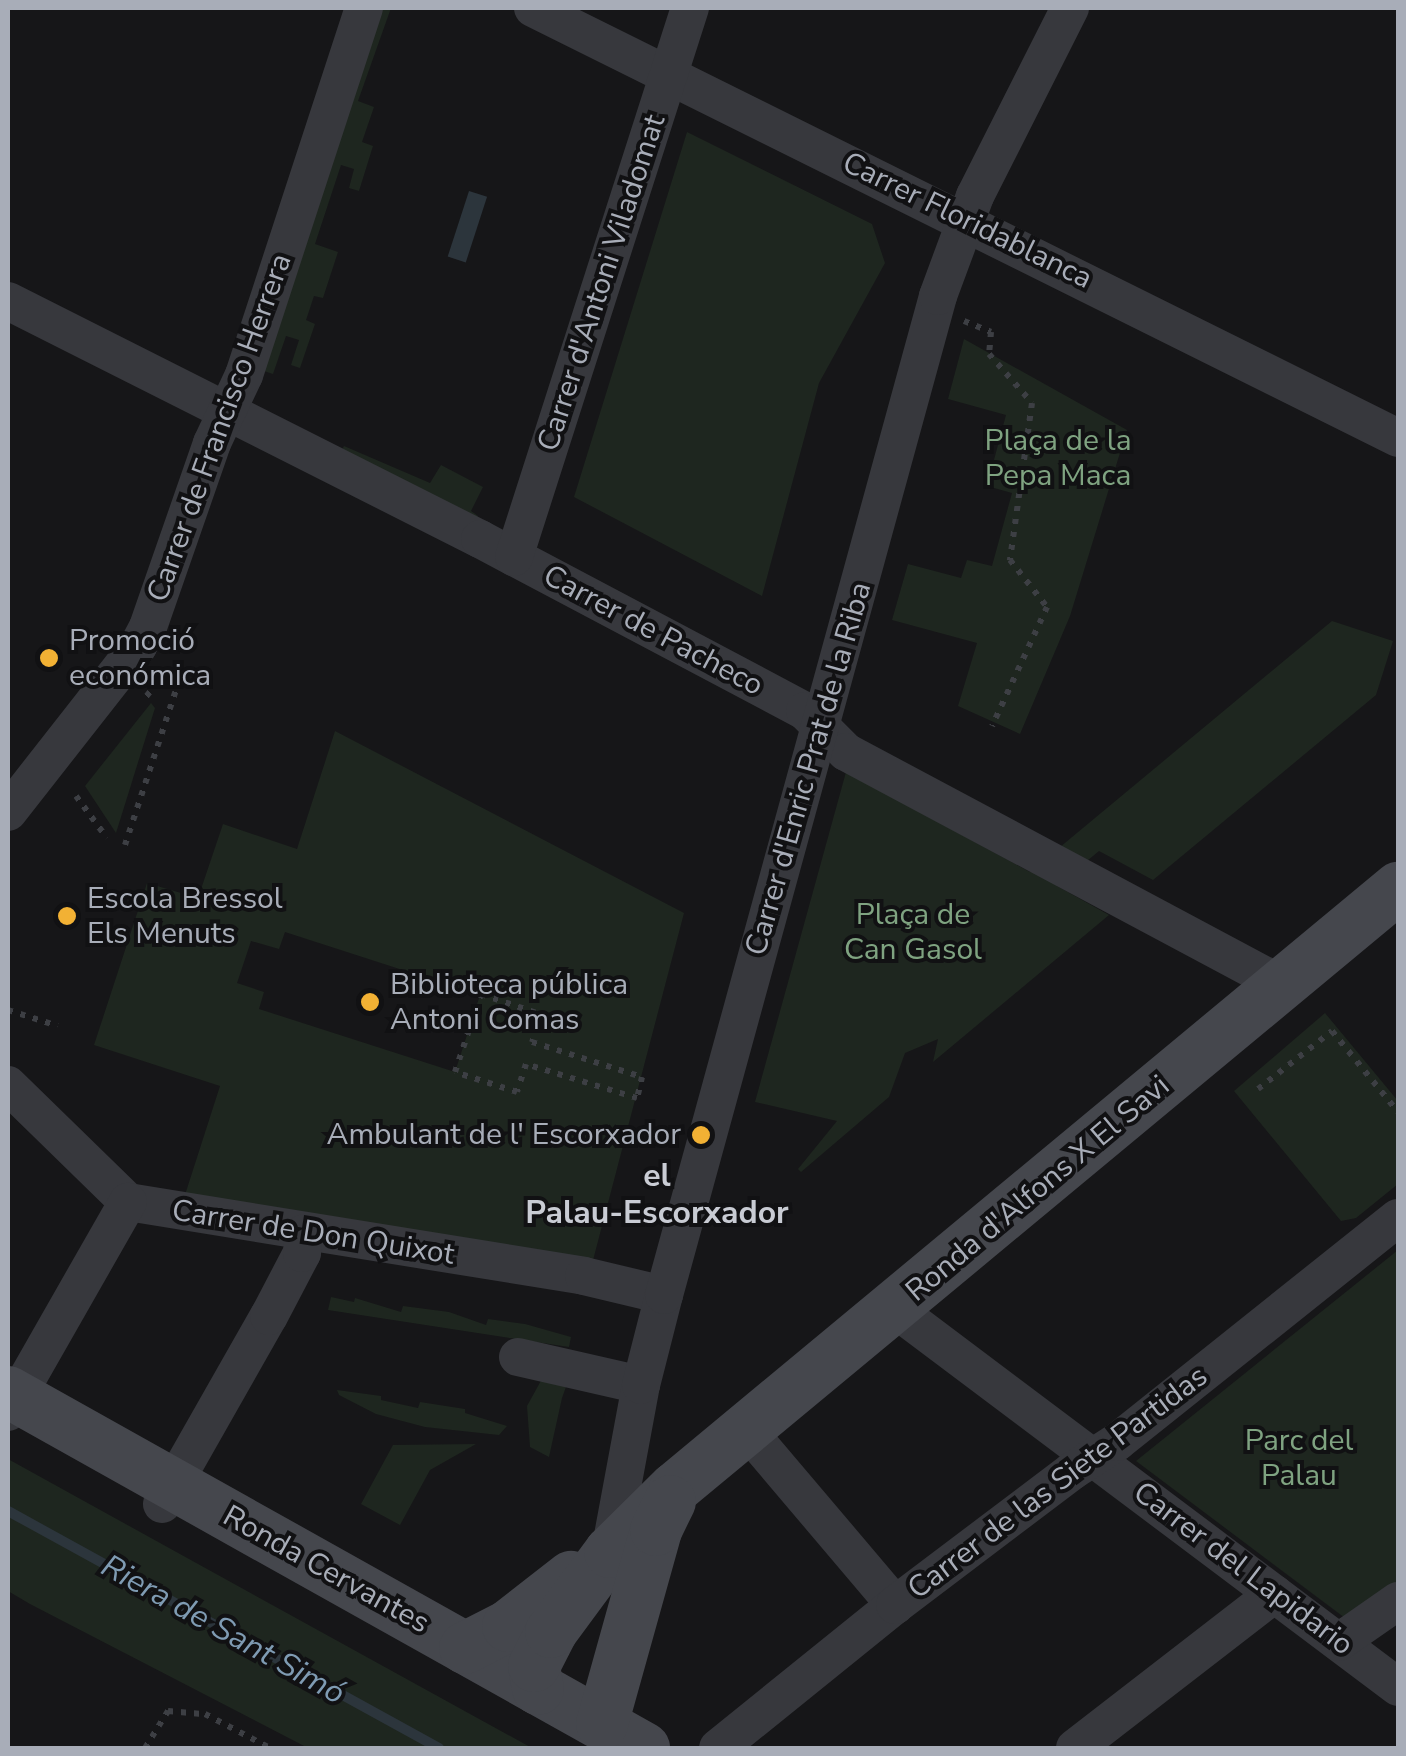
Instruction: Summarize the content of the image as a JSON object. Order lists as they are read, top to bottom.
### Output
{
  "streets": {
    "street": [
      "Carrer Floridablanca",
      "Carrer d'Antoni Viladomat",
      "Carrer de Francisco Herrera",
      "Carrer de Pacheco",
      "Carrer d'Enric Prat de la Riba",
      "Ronda d'Alfons X El Savi",
      "Carrer de Don Quixot",
      "Carrer de las Siete Partidas",
      "Carrer del Lapidario",
      "Ronda Cervantes"
    ]
  },
  "crossings": [
    ["Carrer Floridablanca", "Carrer d'Antoni Viladomat"],
    ["Carrer Floridablanca", "Carrer d'Enric Prat de la Riba"],
    ["Carrer d'Antoni Viladomat", "Carrer de Pacheco"],
    ["Carrer de Francisco Herrera", "Carrer de Pacheco"],
    ["Carrer de Pacheco", "Carrer d'Enric Prat de la Riba"],
    ["Carrer de Pacheco", "Ronda d'Alfons X El Savi"],
    ["Carrer d'Enric Prat de la Riba", "Ronda d'Alfons X El Savi"],
    ["Carrer d'Enric Prat de la Riba", "Carrer de Don Quixot"],
    ["Ronda d'Alfons X El Savi", "Carrer del Lapidario"],
    ["Carrer de las Siete Partidas", "Carrer del Lapidario"]
  ],
  "districts": ["el Palau-Escorxador"],
  "water": ["Riera de Sant Simó"],
  "parks": ["Plaça de la Pepa Maca", "Plaça de Can Gasol", "Parc del Palau"],
  "places": [
    "Promoció económica",
    "Escola Bressol Els Menuts",
    "Biblioteca pública Antoni Comas",
    "Ambulant de l' Escorxador"
  ]
}
